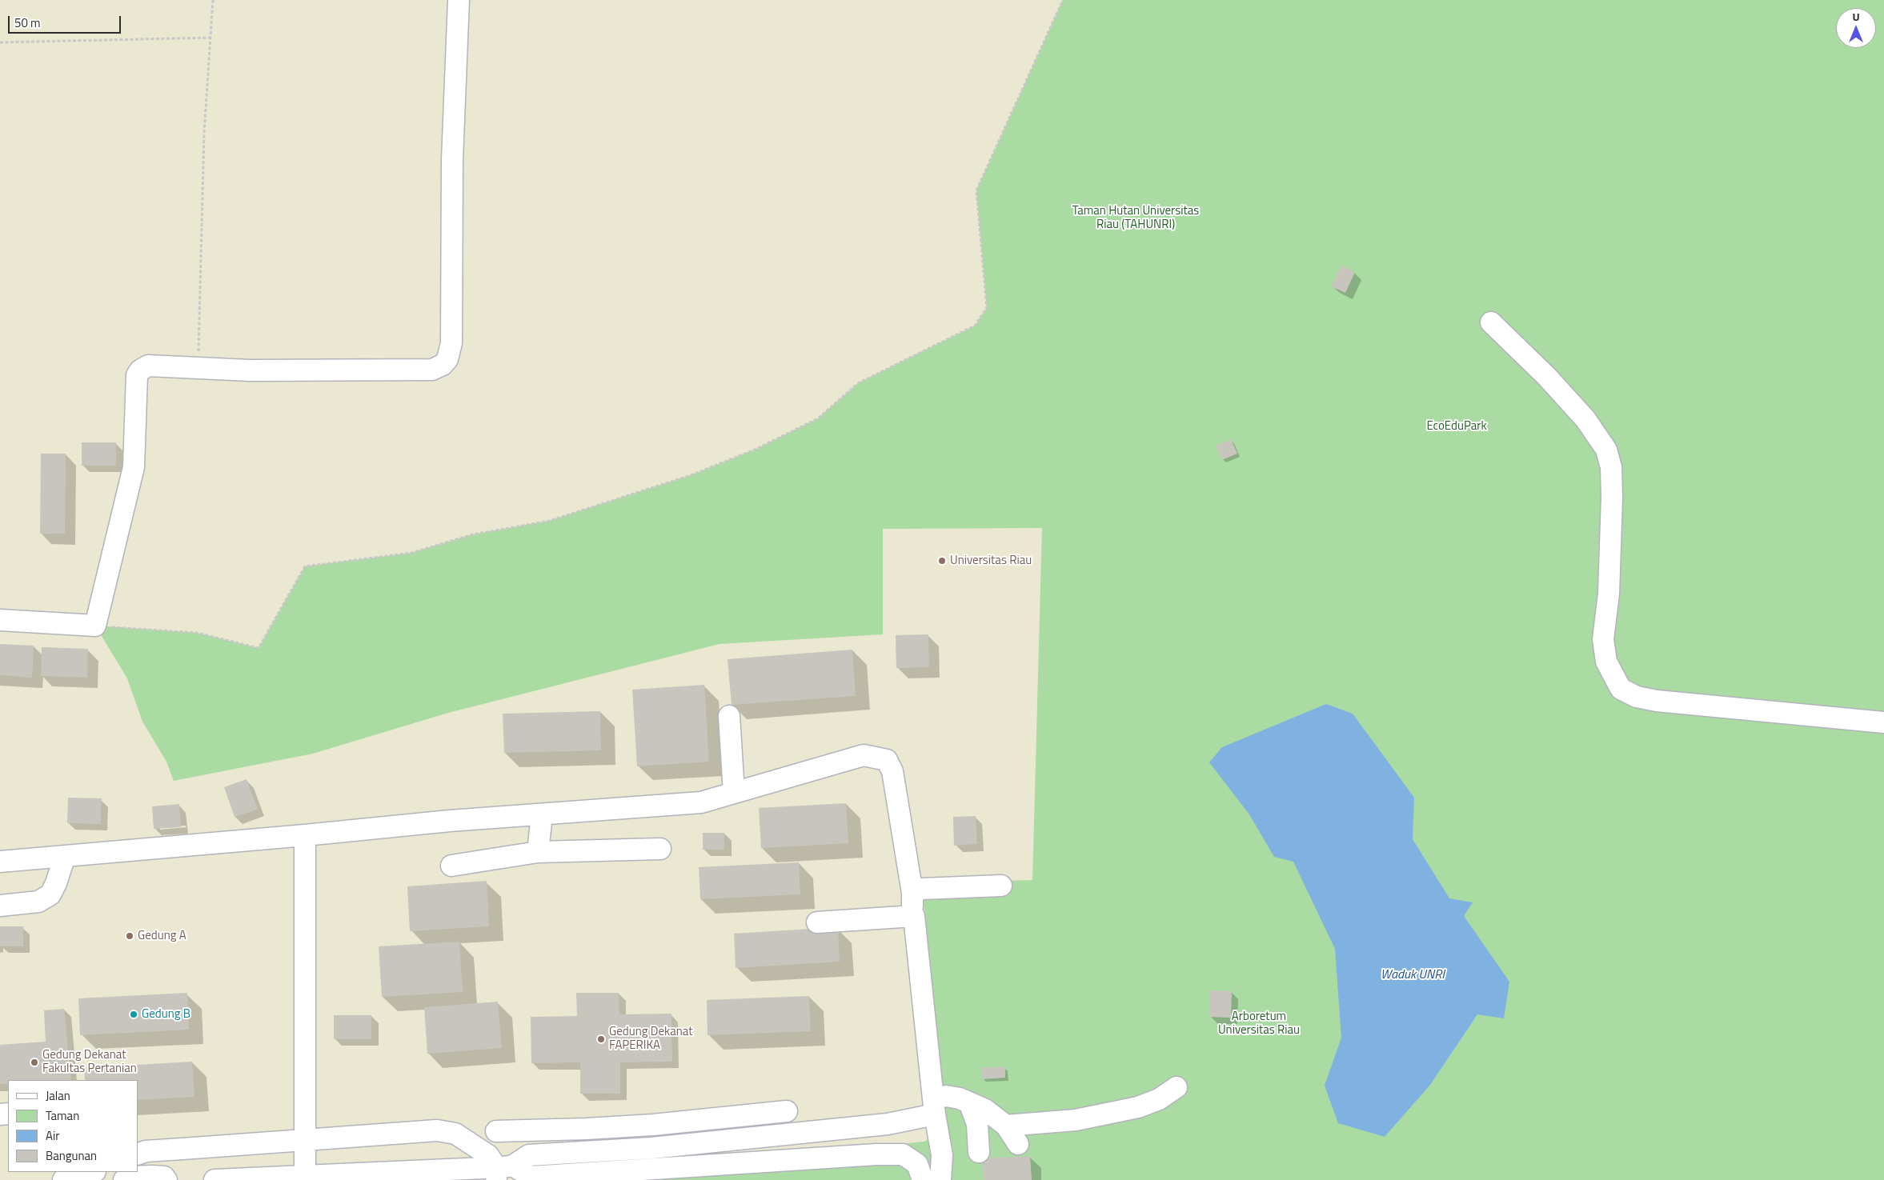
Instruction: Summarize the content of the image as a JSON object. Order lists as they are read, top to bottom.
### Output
{
  "water": ["Waduk UNRI"],
  "parks": ["Taman Hutan Universitas Riau (TAHUNRI)", "EcoEduPark", "Arboretum Universitas Riau"],
  "places": [
    "Universitas Riau",
    "Gedung A",
    "Gedung B",
    "Gedung Dekanat FAPERIKA",
    "Gedung Dekanat Fakultas Pertanian"
  ],
  "legend": [
    "Jalan",
    "Taman",
    "Air",
    "Bangunan"
  ],
  "scale_bar": "50 m",
  "north": "top"
}
